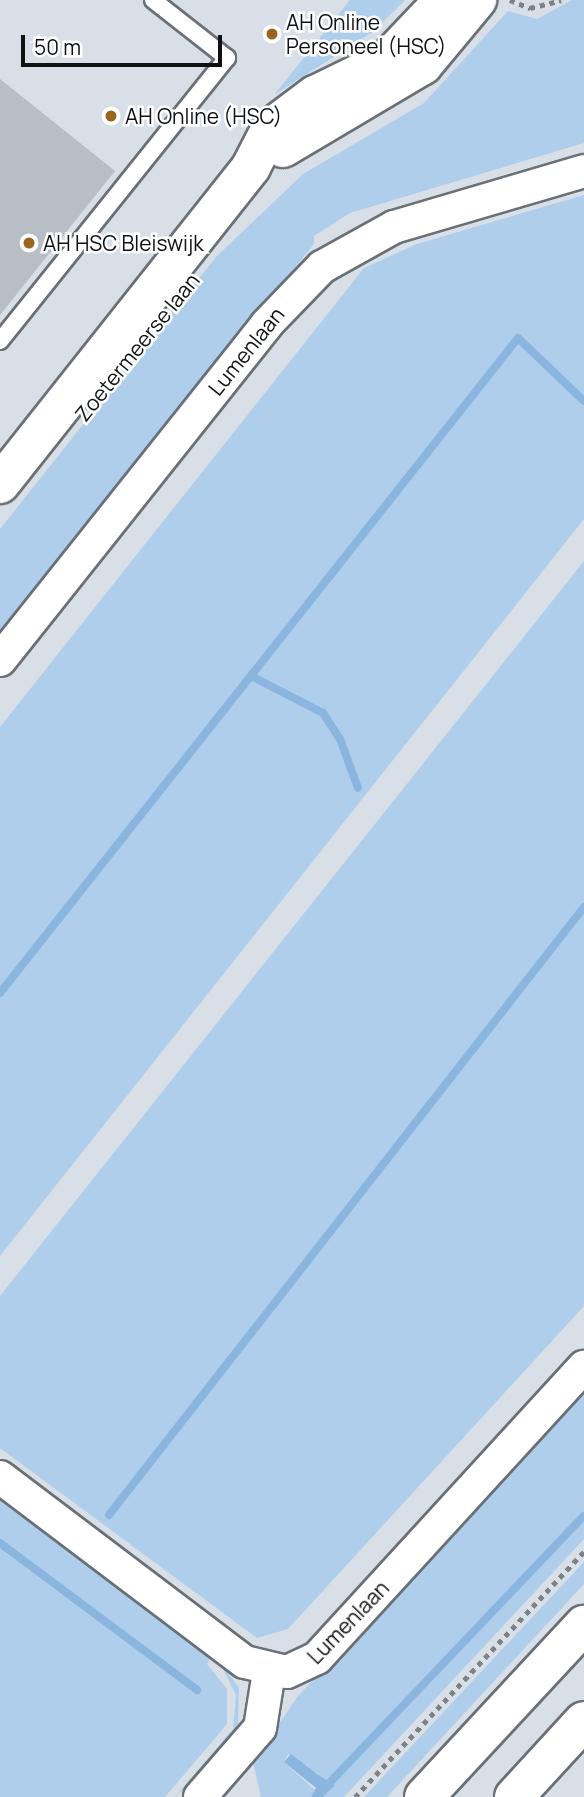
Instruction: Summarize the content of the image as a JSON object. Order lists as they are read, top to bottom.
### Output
{
  "streets": {
    "main road": ["Zoetermeerse laan"],
    "street": ["Lumenlaan"]
  },
  "places": ["AH Online Personeel (HSC)", "AH Online (HSC)", "AH HSC Bleiswijk"],
  "scale_bar": "50 m"
}
